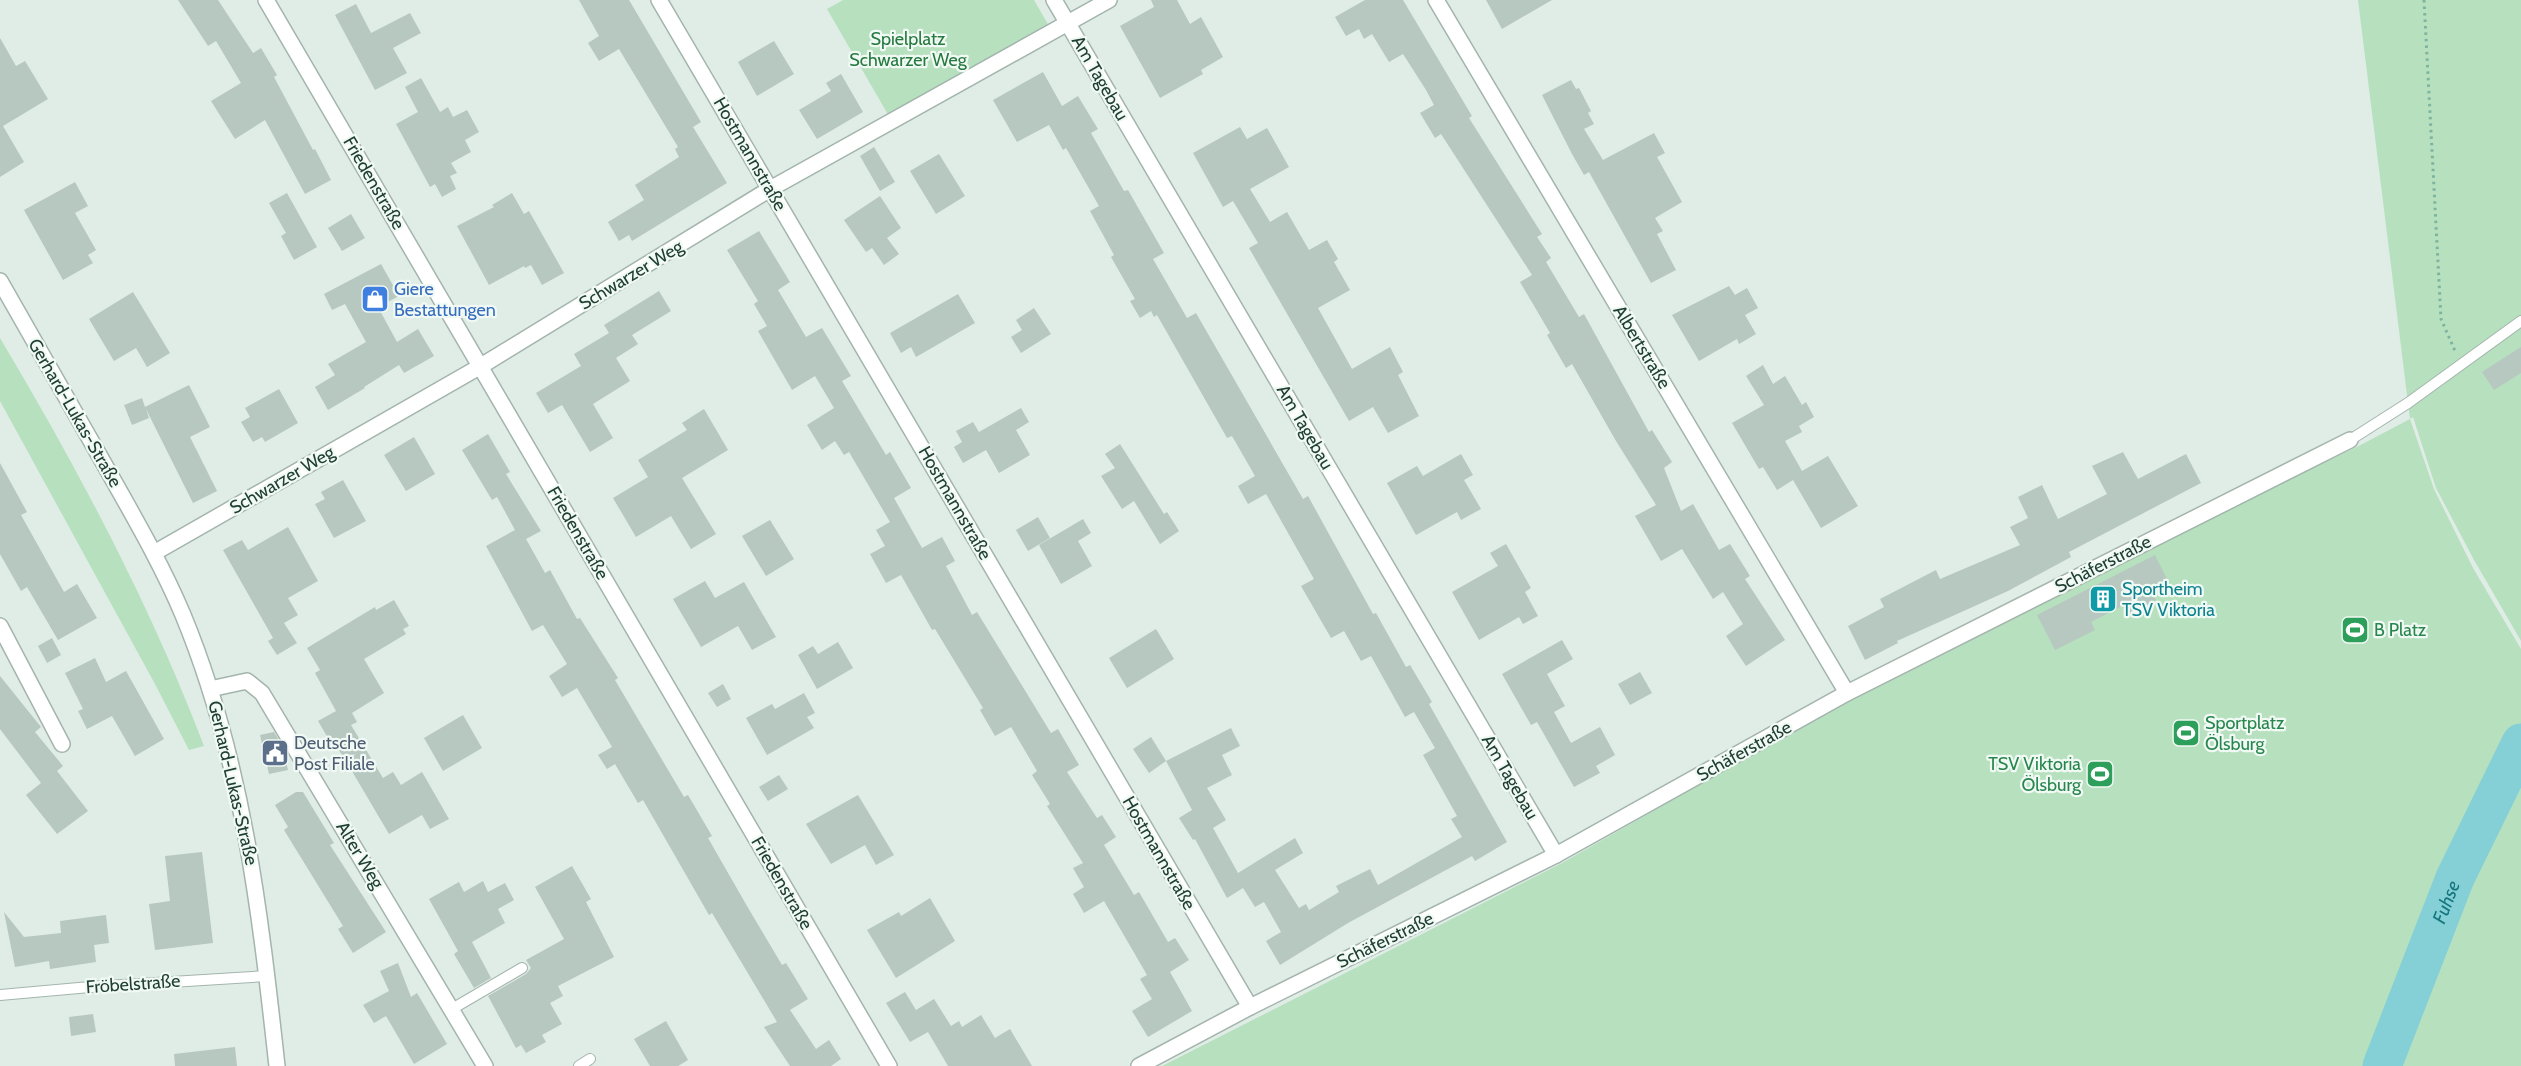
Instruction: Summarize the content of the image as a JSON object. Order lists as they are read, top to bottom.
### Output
{
  "streets": {
    "street": [
      "Am Tagebau",
      "Hostmannstraße",
      "Friedenstraße",
      "Schwarzer Weg",
      "Albertstraße",
      "Gerhard-Lukas-Straße",
      "Schäferstraße",
      "Alter Weg"
    ],
    "lane": ["Fröbelstraße"]
  },
  "crossings": [
    ["Am Tagebau", "Schwarzer Weg"],
    ["Am Tagebau", "Schäferstraße"],
    ["Hostmannstraße", "Schwarzer Weg"],
    ["Hostmannstraße", "Schäferstraße"],
    ["Friedenstraße", "Schwarzer Weg"],
    ["Schwarzer Weg", "Gerhard-Lukas-Straße"],
    ["Albertstraße", "Schäferstraße"],
    ["Gerhard-Lukas-Straße", "Alter Weg"],
    ["Gerhard-Lukas-Straße", "Fröbelstraße"]
  ],
  "water": ["Fuhse"],
  "parks": ["Spielplatz Schwarzer Weg"],
  "places": {
    "shop": ["Giere Bestattungen"],
    "building": ["Sportheim TSV Viktoria"],
    "sports": ["B Platz", "Sportplatz Ölsburg", "TSV Viktoria Ölsburg"],
    "public building": ["Deutsche Post Filiale"]
  }
}
